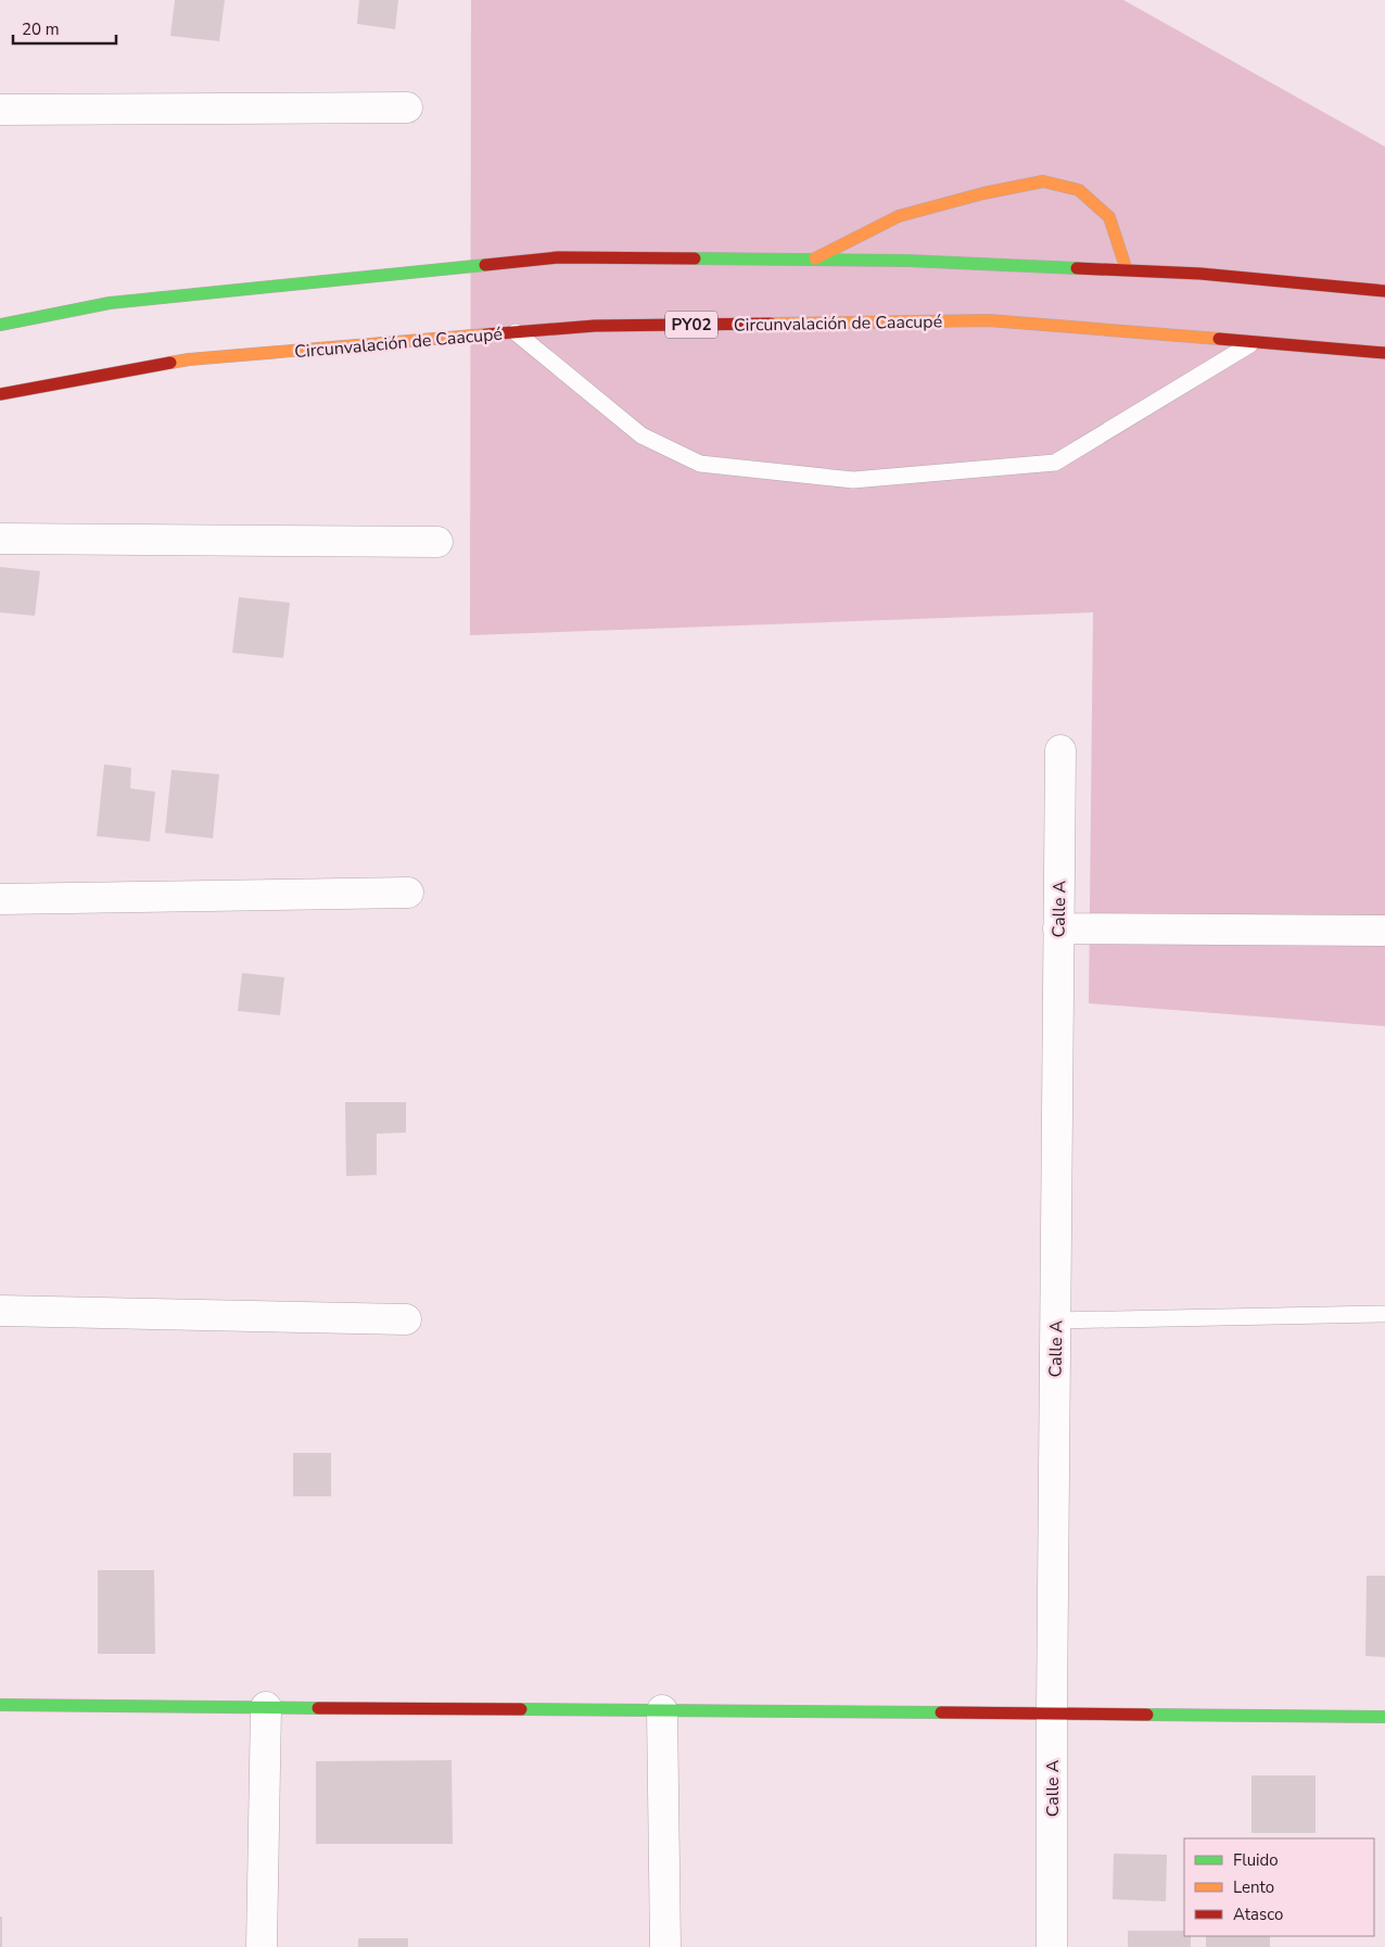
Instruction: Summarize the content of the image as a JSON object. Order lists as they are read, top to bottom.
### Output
{
  "streets": {
    "main road": ["Circunvalación de Caacupé", "PY02"],
    "street": ["Calle A"]
  },
  "legend": ["Fluido", "Lento", "Atasco"],
  "scale_bar": "20 m"
}
